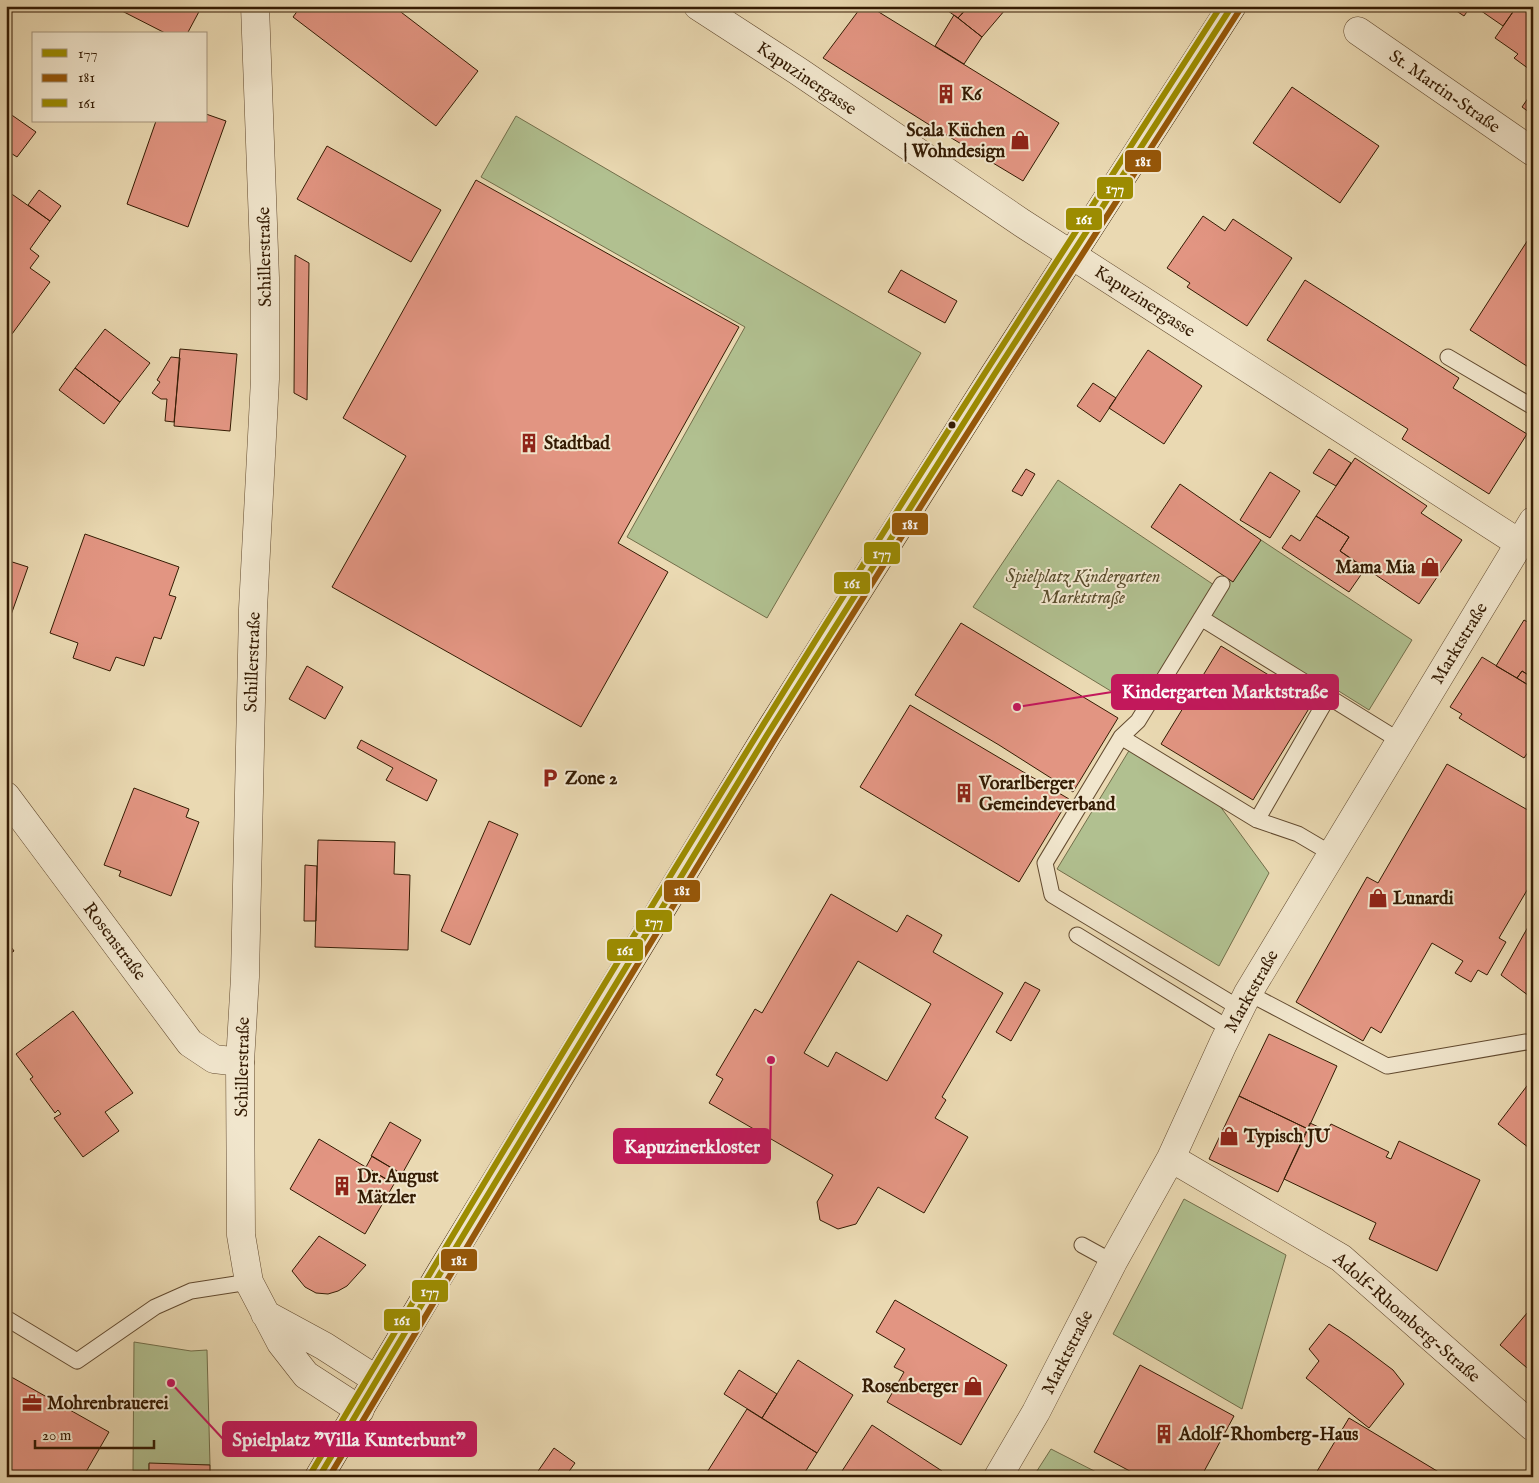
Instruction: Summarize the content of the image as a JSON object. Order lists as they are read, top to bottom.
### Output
{
  "streets": {
    "street": [
      "Kapuzinergasse",
      "St. Martin-Straße",
      "Schillerstraße",
      "Marktstraße",
      "Rosenstraße",
      "Adolf-Rhomberg-Straße"
    ]
  },
  "crossings": [
    ["Kapuzinergasse", "Marktstraße"],
    ["Schillerstraße", "Rosenstraße"],
    ["Marktstraße", "Adolf-Rhomberg-Straße"]
  ],
  "parks": ["Spielplatz Kindergarten Marktstraße"],
  "places": {
    "building": [
      "K6",
      "Stadtbad",
      "Vorarlberger Gemeindeverband",
      "Dr. August Mätzler",
      "Adolf-Rhomberg-Haus"
    ],
    "shop": [
      "Scala Küchen | Wohndesign",
      "Mama Mia",
      "Lunardi",
      "Typisch JU",
      "Rosenberger"
    ],
    "other": ["Kindergarten Marktstraße", "Kapuzinerkloster", "Spielplatz \"Villa Kunterbunt\""],
    "parking": ["Zone 2"],
    "office": ["Mohrenbrauerei"]
  },
  "lines": ["transit line 177", "transit line 161", "transit line 181"],
  "legend": ["177", "181", "161"],
  "scale_bar": "20 m"
}
